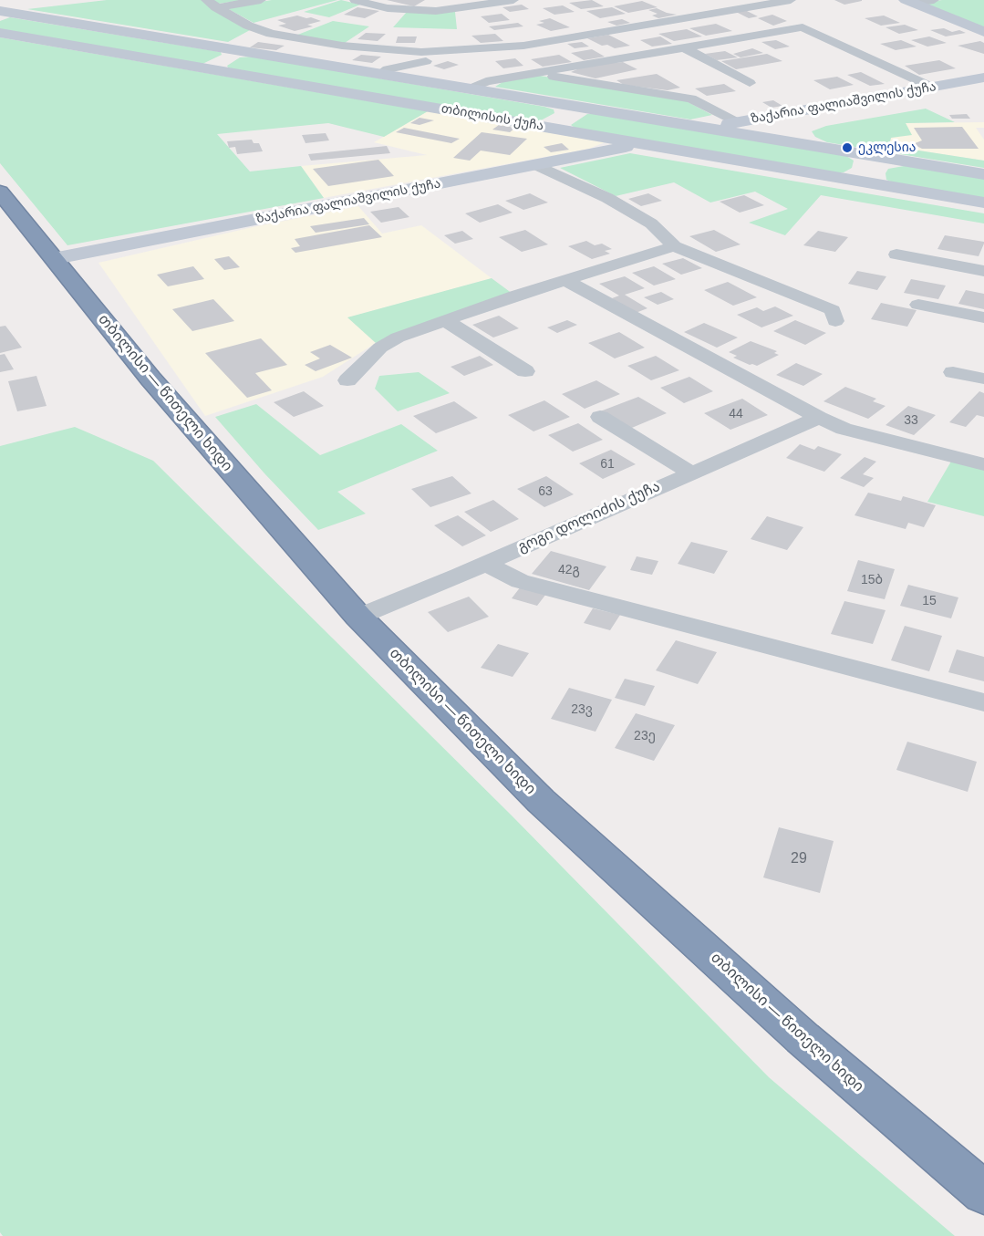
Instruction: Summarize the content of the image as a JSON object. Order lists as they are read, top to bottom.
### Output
{
  "streets": {
    "highway": ["თბილისი — წითელი ხიდი"],
    "main road": ["ზაქარია ფალიაშვილის ქუჩა", "თბილისის ქუჩა"],
    "street": ["გოგი დოლიძის ქუჩა"]
  },
  "crossings": [
    ["ზაქარია ფალიაშვილის ქუჩა", "თბილისის ქუჩა"],
    ["ზაქარია ფალიაშვილის ქუჩა", "თბილისი — წითელი ხიდი"],
    ["თბილისი — წითელი ხიდი", "გოგი დოლიძის ქუჩა"]
  ],
  "places": ["ეკლესია"],
  "house_numbers": [
    "44",
    "33",
    "61",
    "63",
    "42გ",
    "15ბ",
    "15",
    "23ვ",
    "23ე",
    "29"
  ]
}
